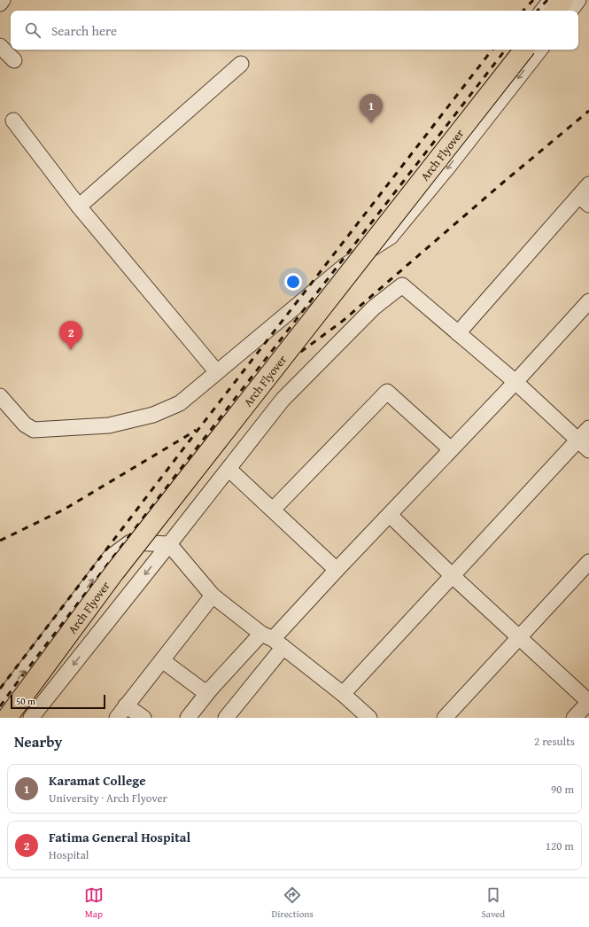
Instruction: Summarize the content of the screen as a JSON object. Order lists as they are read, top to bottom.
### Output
{
  "streets": {
    "main road": ["Arch Flyover"]
  },
  "scale_bar": "50 m",
  "page": {
    "search": "Search here",
    "pins": ["1", "2"],
    "scale": "50 m",
    "heading": ["Nearby", "2 results"],
    "list": [
      {
        "mark": "1",
        "name": "Karamat College",
        "note": "University · Arch Flyover",
        "value": "90 m"
      },
      {
        "mark": "2",
        "name": "Fatima General Hospital",
        "note": "Hospital",
        "value": "120 m"
      }
    ],
    "nav": ["Map", "Directions", "Saved"]
  }
}
